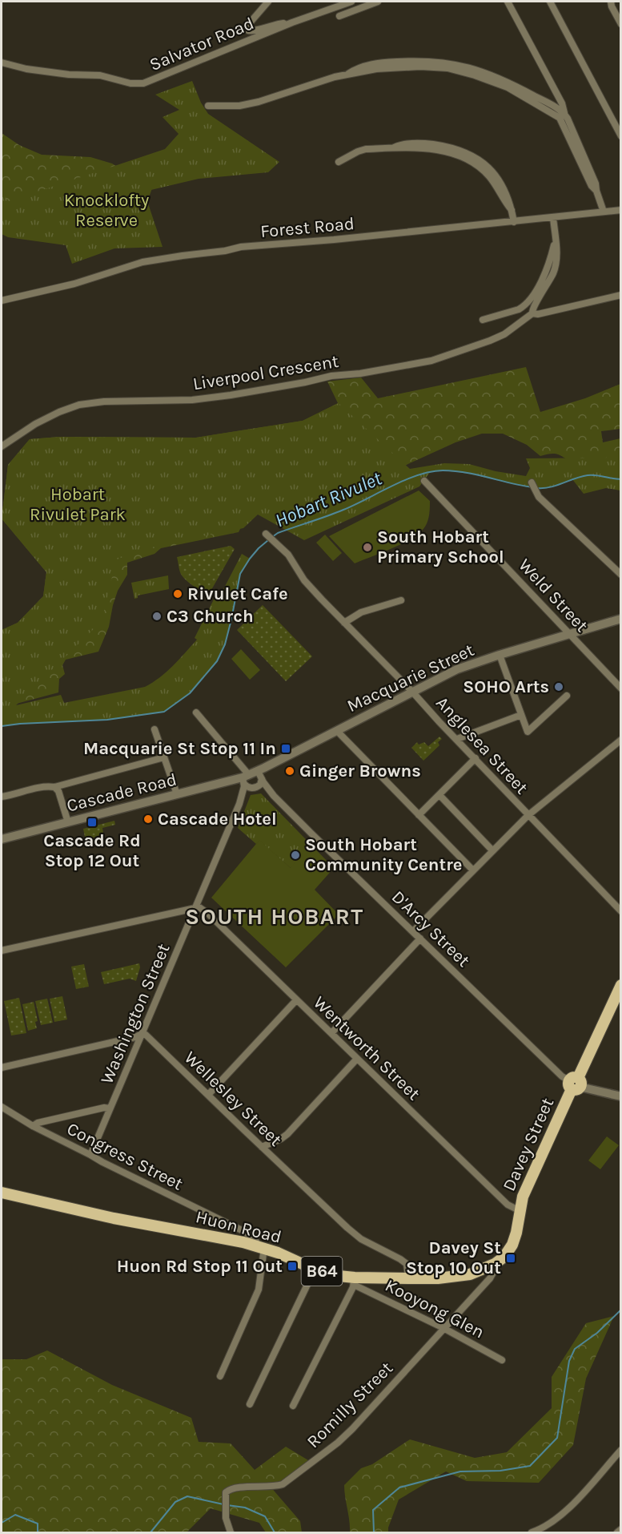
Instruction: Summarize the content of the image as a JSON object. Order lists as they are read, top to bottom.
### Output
{
  "streets": {
    "main road": ["Davey Street", "Huon Road", "B64"],
    "street": [
      "Salvator Road",
      "Forest Road",
      "Liverpool Crescent",
      "Weld Street",
      "Macquarie Street",
      "Anglesea Street",
      "Cascade Road",
      "D'Arcy Street",
      "Washington Street",
      "Wentworth Street",
      "Wellesley Street",
      "Congress Street",
      "Kooyong Glen",
      "Romilly Street"
    ]
  },
  "crossings": [
    ["Forest Road", "Liverpool Crescent"],
    ["Weld Street", "Macquarie Street"],
    ["Macquarie Street", "Anglesea Street"],
    ["Macquarie Street", "Cascade Road"],
    ["Macquarie Street", "D'Arcy Street"],
    ["Macquarie Street", "Washington Street"],
    ["Cascade Road", "Washington Street"],
    ["D'Arcy Street", "Washington Street"],
    ["D'Arcy Street", "Davey Street"],
    ["Washington Street", "Wentworth Street"],
    ["Washington Street", "Wellesley Street"],
    ["Washington Street", "Congress Street"],
    ["Wentworth Street", "Davey Street"],
    ["Wellesley Street", "Huon Road"],
    ["Davey Street", "Huon Road"],
    ["Davey Street", "Romilly Street"],
    ["Congress Street", "Huon Road"],
    ["Huon Road", "Kooyong Glen"],
    ["Huon Road", "Romilly Street"],
    ["Kooyong Glen", "Romilly Street"]
  ],
  "districts": ["SOUTH HOBART"],
  "water": ["Hobart Rivulet"],
  "parks": ["Knocklofty Reserve", "Hobart Rivulet Park"],
  "places": {
    "other": [
      "South Hobart Primary School",
      "Rivulet Cafe",
      "C3 Church",
      "SOHO Arts",
      "Ginger Browns",
      "Cascade Hotel",
      "South Hobart Community Centre"
    ],
    "transit": [
      "Macquarie St Stop 11 In",
      "Cascade Rd Stop 12 Out",
      "Davey St Stop 10 Out",
      "Huon Rd Stop 11 Out"
    ]
  }
}
